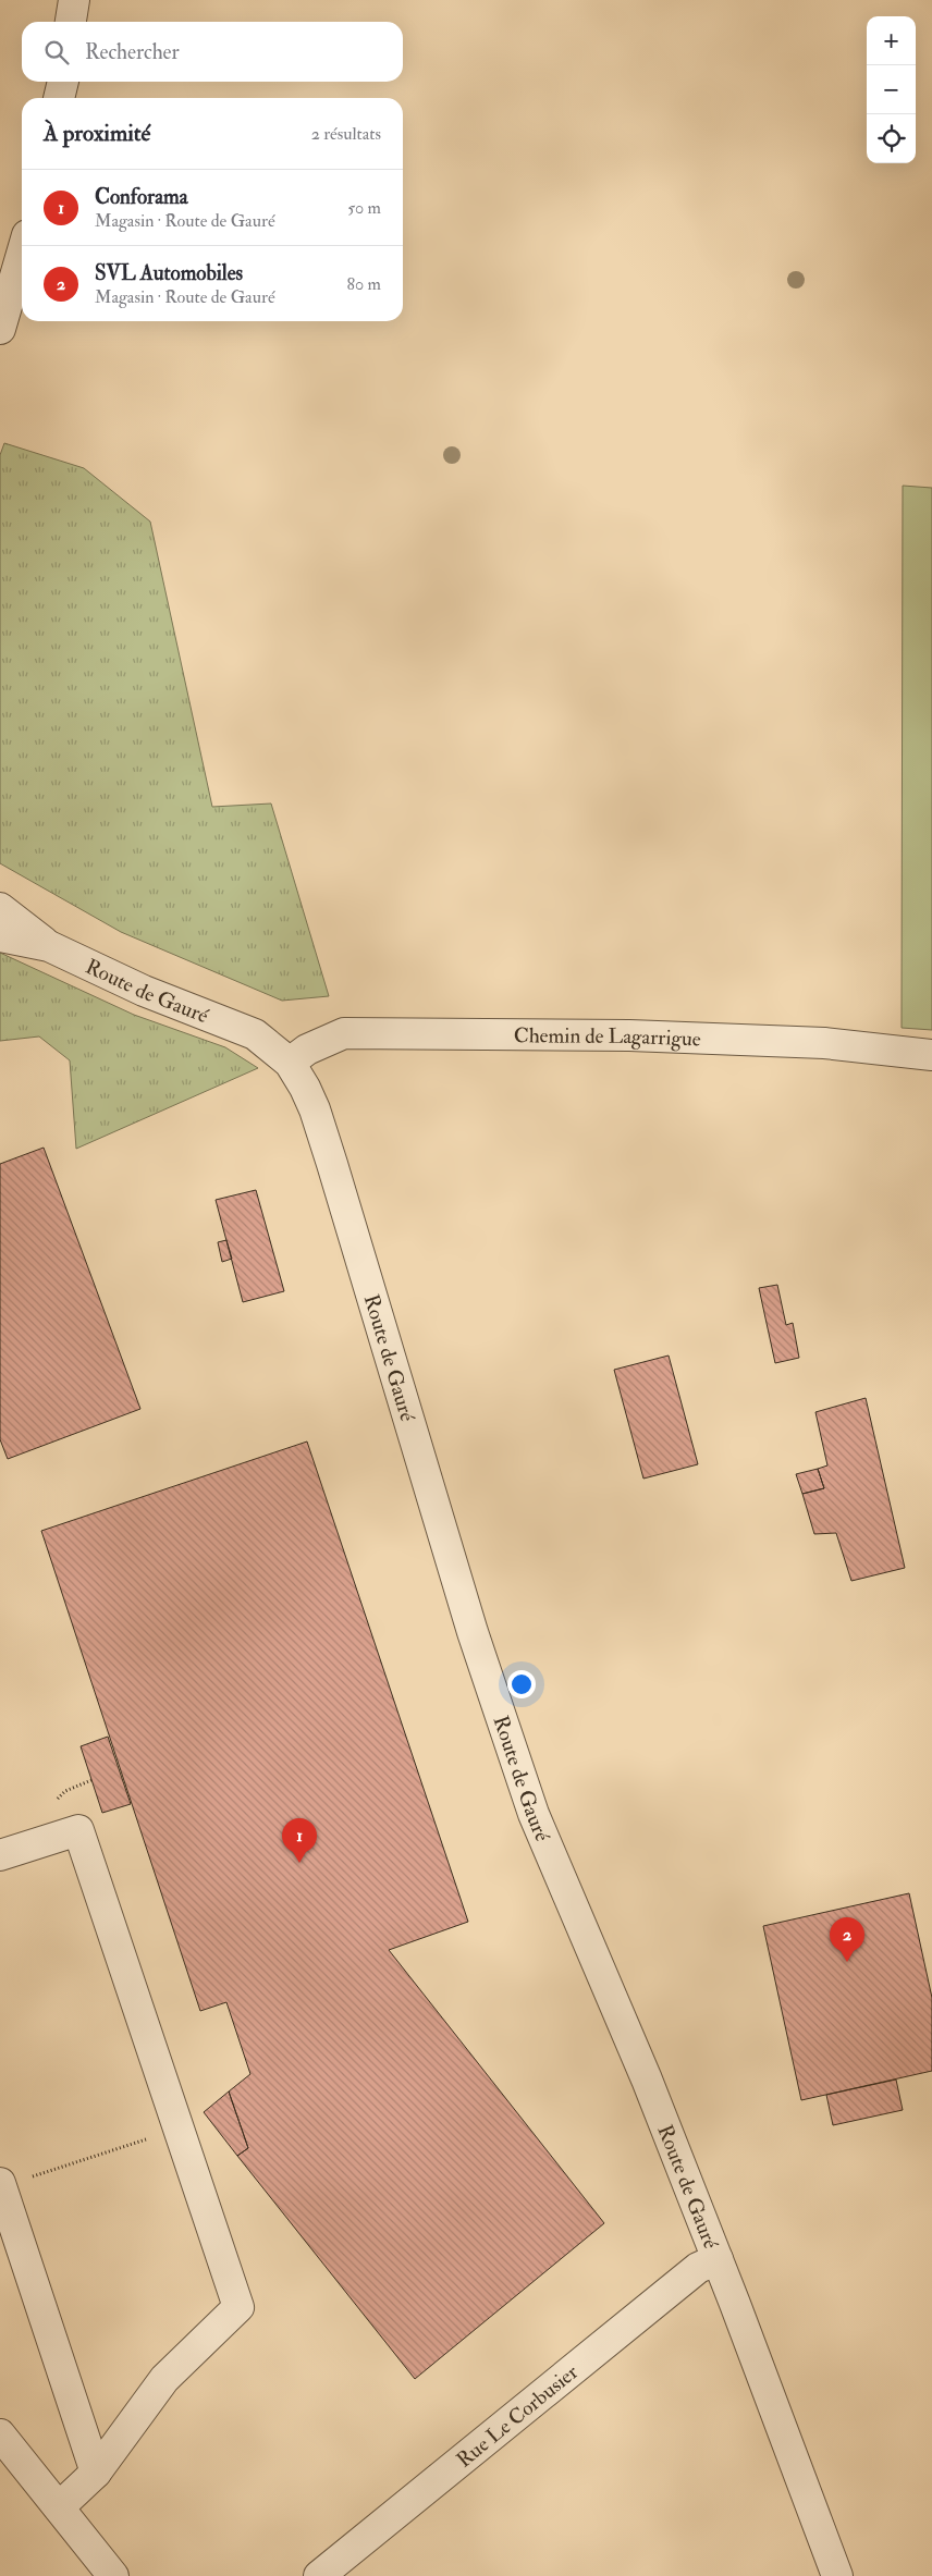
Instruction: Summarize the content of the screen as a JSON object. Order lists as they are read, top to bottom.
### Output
{
  "streets": {
    "street": ["Route de Gauré", "Chemin de Lagarrigue", "Rue Le Corbusier"]
  },
  "crossings": [
    ["Route de Gauré", "Chemin de Lagarrigue"],
    ["Route de Gauré", "Rue Le Corbusier"]
  ],
  "page": {
    "map_buttons": ["+", "−"],
    "search": "Rechercher",
    "heading": ["À proximité", "2 résultats"],
    "list": [
      {
        "mark": "1",
        "name": "Conforama",
        "note": "Magasin · Route de Gauré",
        "value": "50 m"
      },
      {
        "mark": "2",
        "name": "SVL Automobiles",
        "note": "Magasin · Route de Gauré",
        "value": "80 m"
      }
    ],
    "pins": ["1", "2"]
  }
}
